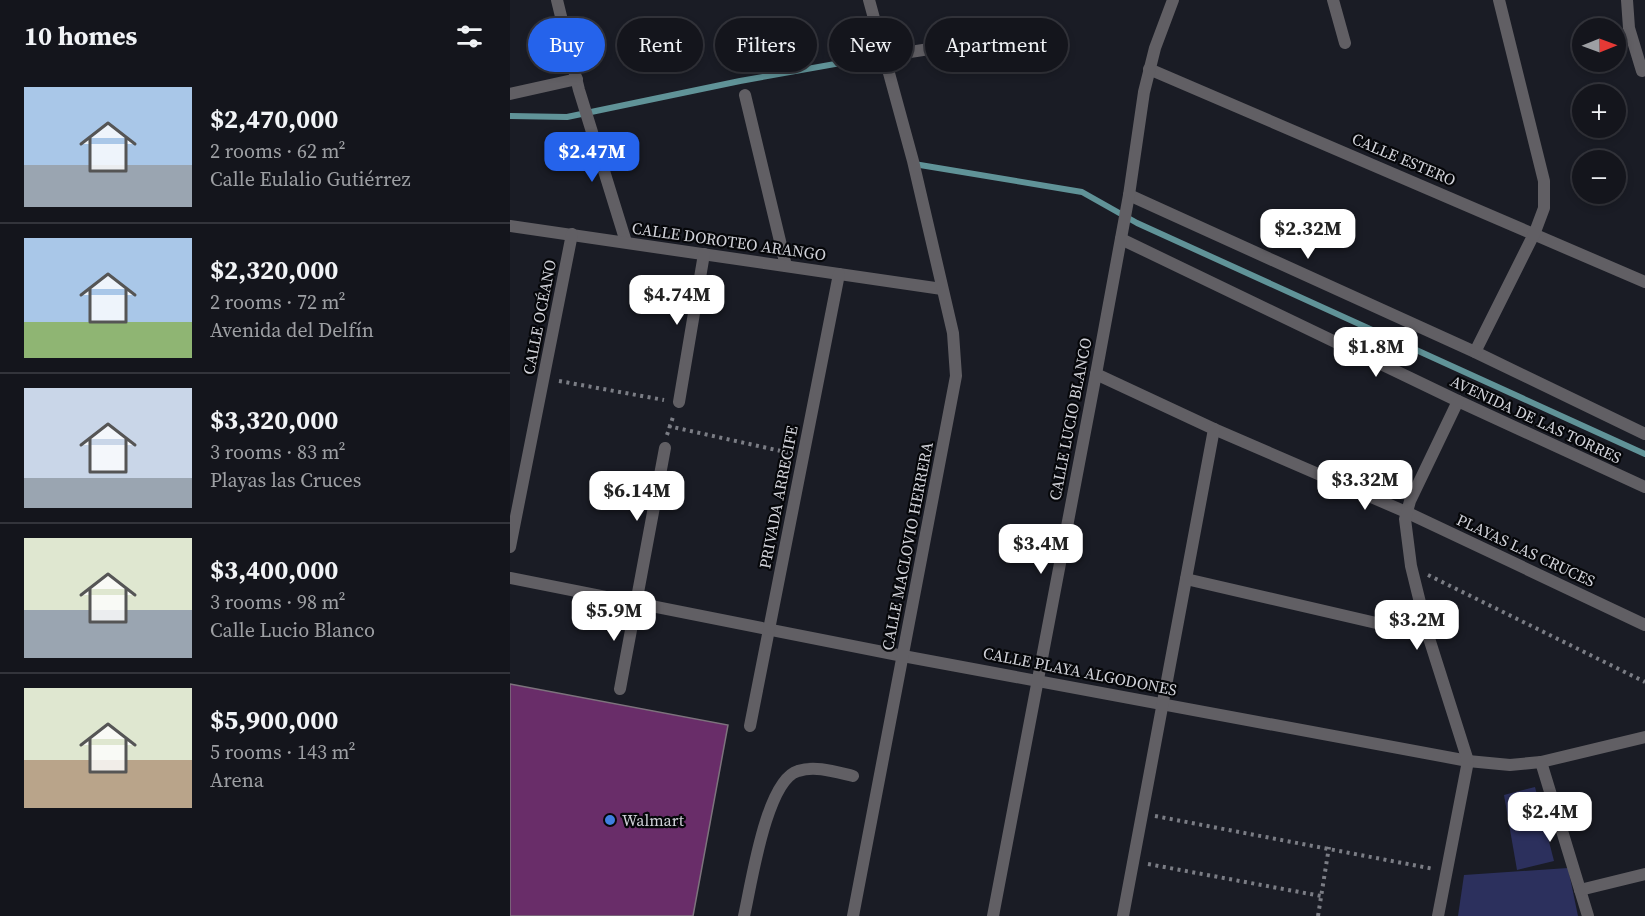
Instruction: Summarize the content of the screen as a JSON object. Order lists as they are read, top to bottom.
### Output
{
  "streets": {
    "street": [
      "CALLE ESTERO",
      "CALLE DOROTEO ARANGO",
      "CALLE OCÉANO",
      "CALLE LUCIO BLANCO",
      "AVENIDA DE LAS TORRES",
      "PRIVADA ARRECIFE",
      "CALLE MACLOVIO HERRERA",
      "PLAYAS LAS CRUCES",
      "CALLE PLAYA ALGODONES"
    ]
  },
  "crossings": [
    ["CALLE ESTERO", "CALLE LUCIO BLANCO"],
    ["CALLE DOROTEO ARANGO", "CALLE OCÉANO"],
    ["CALLE DOROTEO ARANGO", "PRIVADA ARRECIFE"],
    ["CALLE DOROTEO ARANGO", "CALLE MACLOVIO HERRERA"],
    ["CALLE LUCIO BLANCO", "AVENIDA DE LAS TORRES"],
    ["CALLE LUCIO BLANCO", "PLAYAS LAS CRUCES"],
    ["CALLE LUCIO BLANCO", "CALLE PLAYA ALGODONES"],
    ["PRIVADA ARRECIFE", "CALLE PLAYA ALGODONES"],
    ["CALLE MACLOVIO HERRERA", "CALLE PLAYA ALGODONES"]
  ],
  "places": ["Walmart"],
  "north": "right",
  "page": {
    "heading": "10 homes",
    "map_buttons": ["+", "−"],
    "chip": [
      "Buy",
      "Rent",
      "Filters",
      "New",
      "Apartment"
    ],
    "list": [
      {
        "name": "$2,470,000",
        "note": "2 rooms · 62 m² · Calle Eulalio Gutiérrez"
      },
      {
        "name": "$2,320,000",
        "note": "2 rooms · 72 m² · Avenida del Delfín"
      },
      {
        "name": "$3,320,000",
        "note": "3 rooms · 83 m² · Playas las Cruces"
      },
      {
        "name": "$3,400,000",
        "note": "3 rooms · 98 m² · Calle Lucio Blanco"
      },
      {
        "name": "$5,900,000",
        "note": "5 rooms · 143 m² · Arena"
      }
    ],
    "price": [
      "$2.47M",
      "$2.32M",
      "$4.74M",
      "$1.8M",
      "$3.32M",
      "$6.14M",
      "$3.4M",
      "$5.9M",
      "$3.2M",
      "$2.4M"
    ]
  }
}
